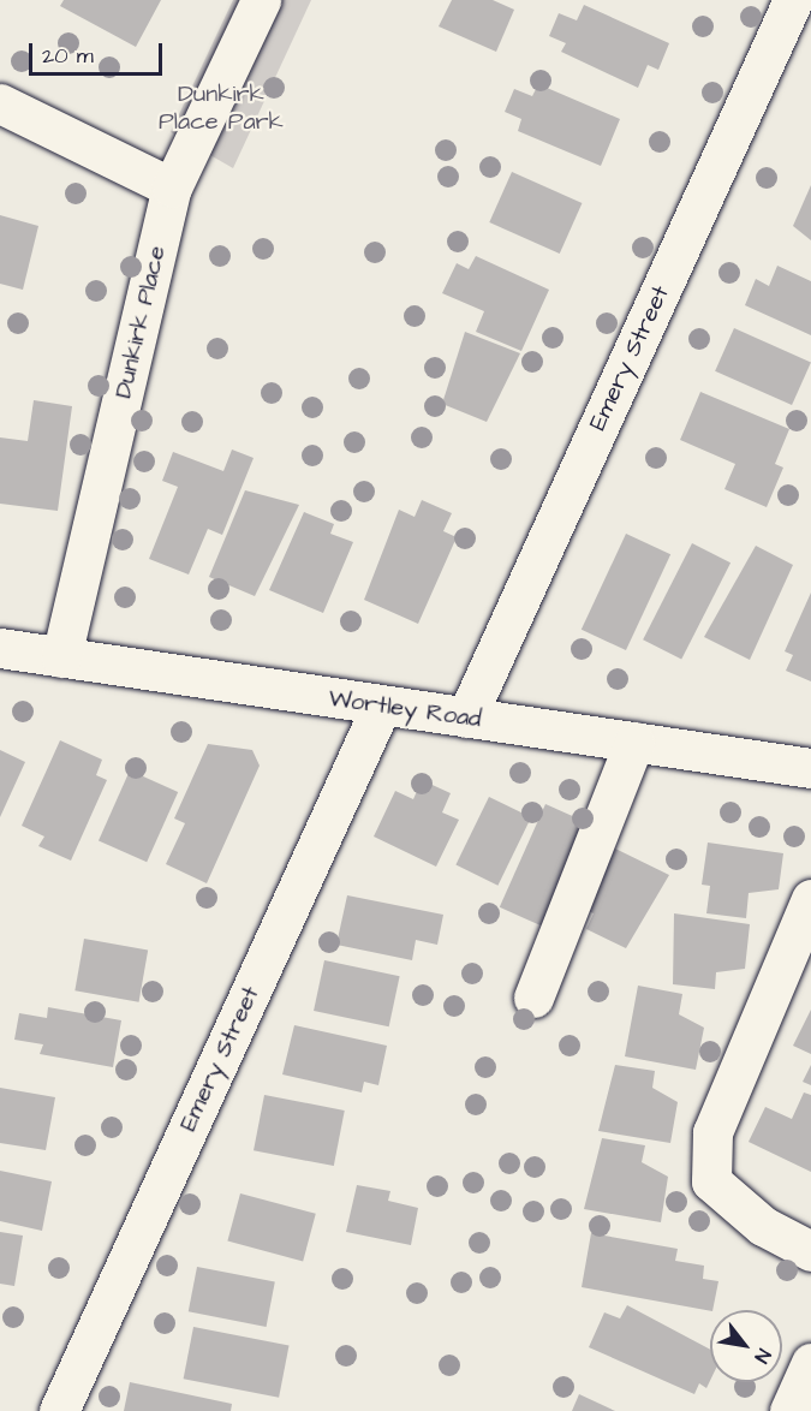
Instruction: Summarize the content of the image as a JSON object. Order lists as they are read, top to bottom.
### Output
{
  "streets": {
    "street": ["Dunkirk Place", "Emery Street", "Wortley Road"]
  },
  "crossings": [
    ["Dunkirk Place", "Wortley Road"],
    ["Emery Street", "Wortley Road"]
  ],
  "parks": ["Dunkirk Place Park"],
  "scale_bar": "20 m",
  "north": "bottom right"
}
